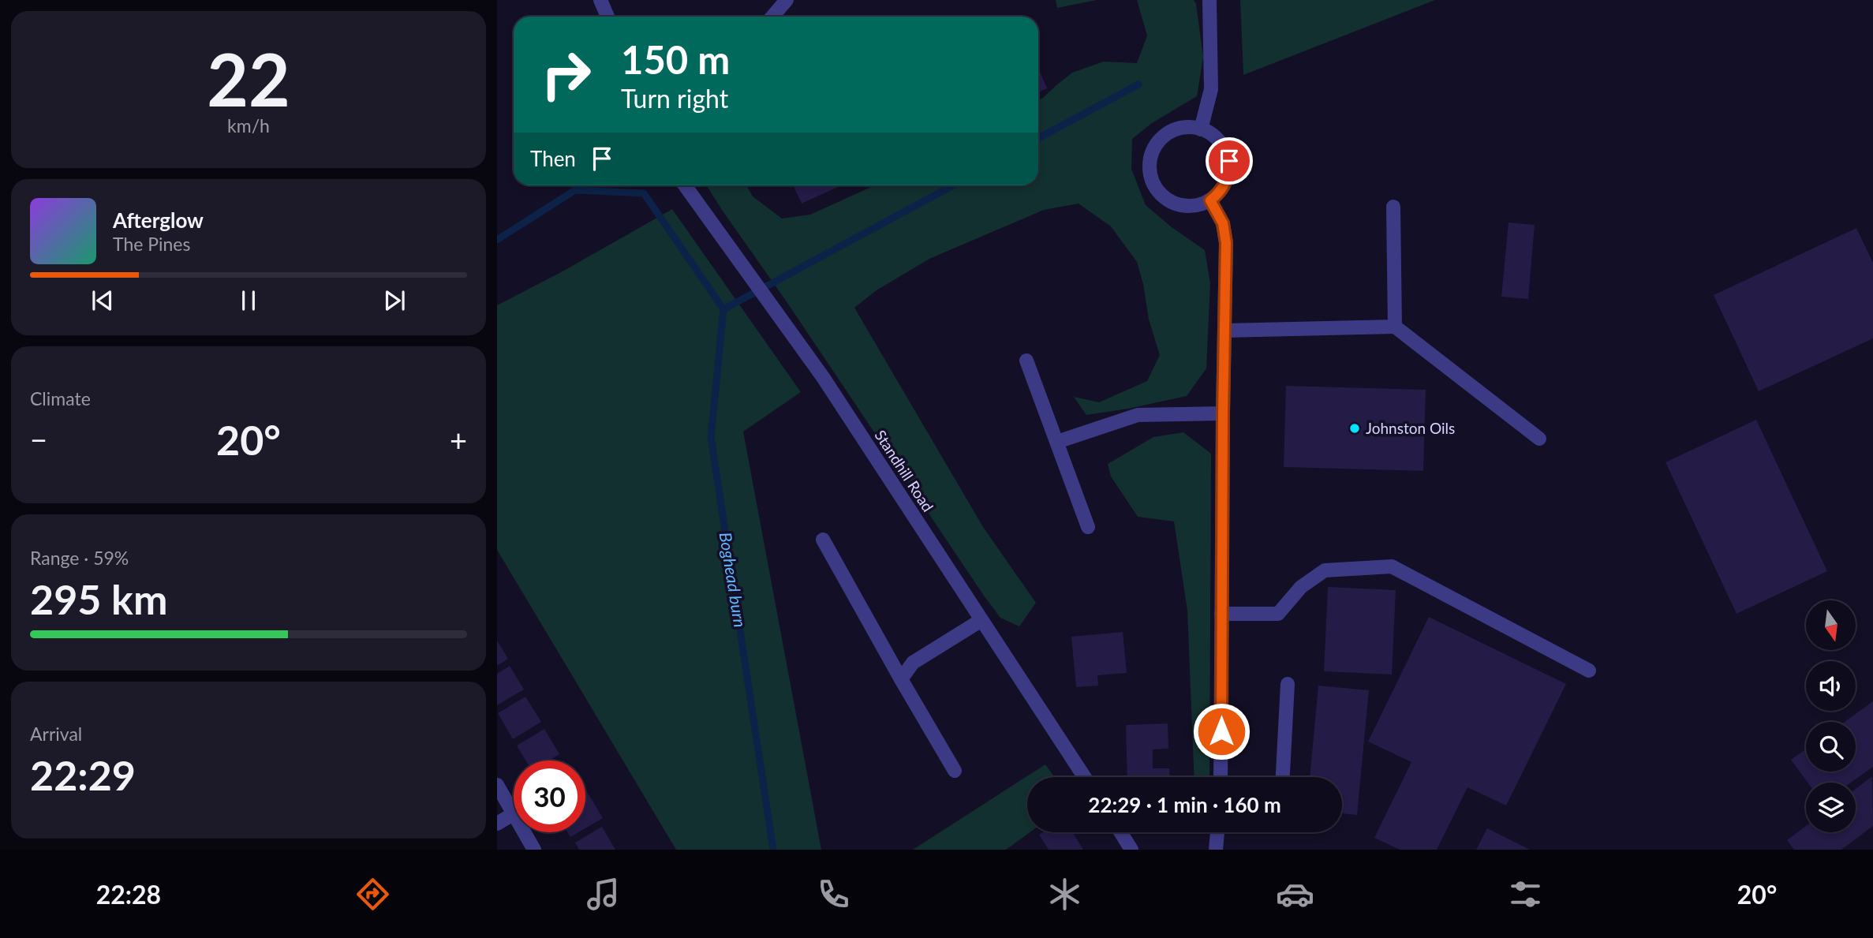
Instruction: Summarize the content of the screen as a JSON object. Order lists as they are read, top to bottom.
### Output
{
  "streets": {
    "street": ["Standhill Road"]
  },
  "water": ["Boghead burn"],
  "places": ["Johnston Oils"],
  "north": "bottom",
  "page": {
    "tile": [
      ["22", "km/h"],
      "Climate",
      ["Range · 59%", "295 km"],
      ["Arrival", "22:29"]
    ],
    "turn": ["150 m", "Turn right"],
    "then": "Then",
    "song": ["Afterglow", "The Pines"],
    "heat": ["−", "20°", "+"],
    "limit": "30",
    "trip": "22:29 · 1 min · 160 m",
    "tabs": ["22:28", "20°"]
  }
}
